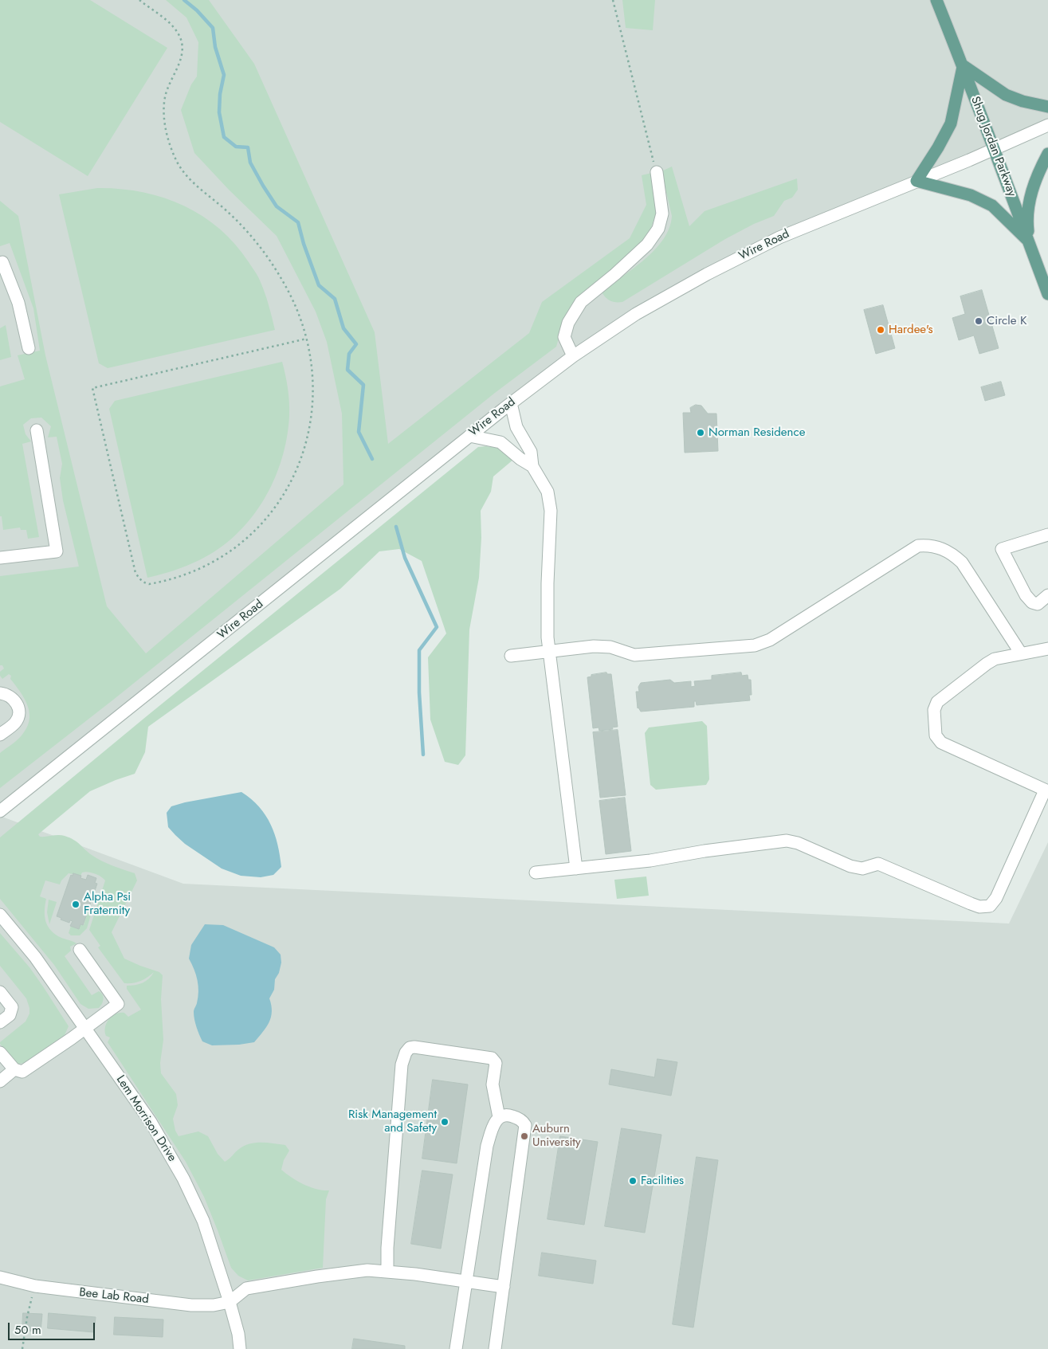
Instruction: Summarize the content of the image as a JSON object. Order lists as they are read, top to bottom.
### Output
{
  "streets": {
    "main road": ["Shug Jordan Parkway"],
    "street": ["Wire Road", "Lem Morrison Drive", "Bee Lab Road"]
  },
  "crossings": [
    ["Shug Jordan Parkway", "Wire Road"],
    ["Lem Morrison Drive", "Bee Lab Road"]
  ],
  "places": [
    "Circle K",
    "Hardee's",
    "Norman Residence",
    "Alpha Psi Fraternity",
    "Risk Management and Safety",
    "Auburn University",
    "Facilities"
  ],
  "scale_bar": "50 m"
}
